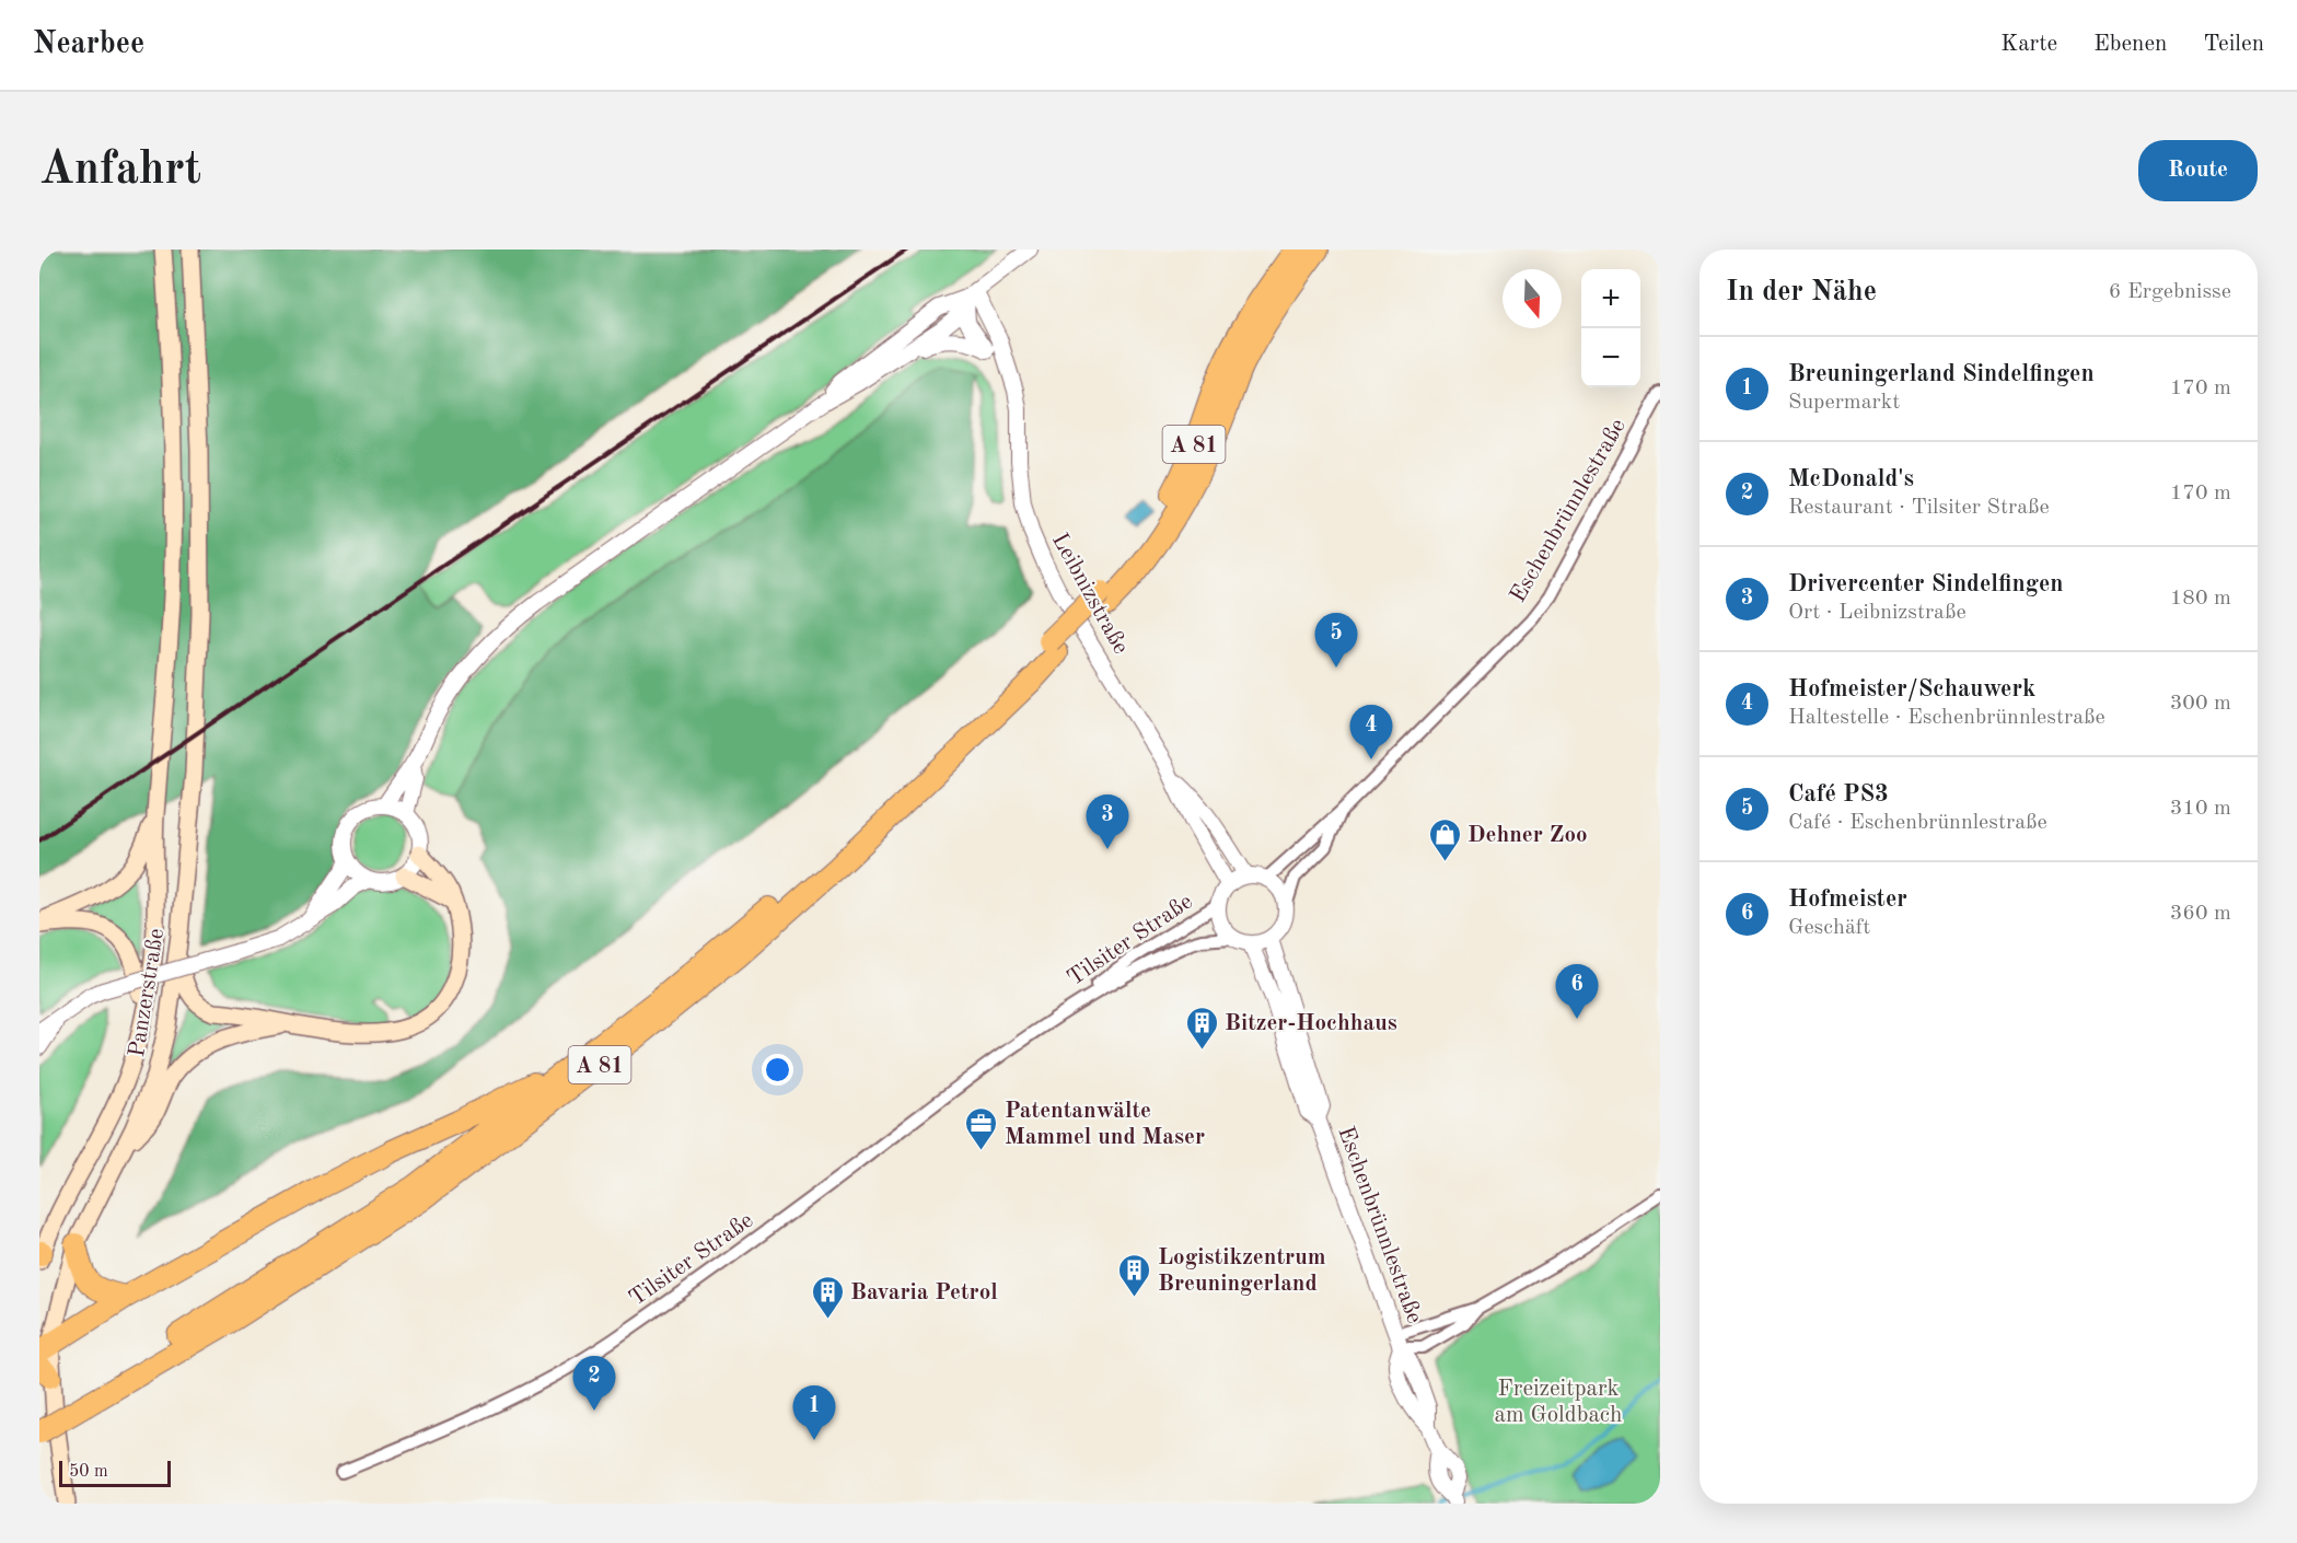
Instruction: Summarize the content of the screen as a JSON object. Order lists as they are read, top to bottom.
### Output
{
  "streets": {
    "highway": ["A 81"],
    "main road": ["Panzerstraße"],
    "street": ["Eschenbrünnlestraße", "Leibnizstraße", "Tilsiter Straße"]
  },
  "crossings": [
    ["Eschenbrünnlestraße", "Leibnizstraße"],
    ["Eschenbrünnlestraße", "Tilsiter Straße"],
    ["Leibnizstraße", "Tilsiter Straße"]
  ],
  "parks": ["Freizeitpark am Goldbach"],
  "places": {
    "shop": ["Dehner Zoo"],
    "building": ["Bitzer-Hochhaus", "Logistikzentrum Breuningerland", "Bavaria Petrol"],
    "office": ["Patentanwälte Mammel und Maser"]
  },
  "scale_bar": "50 m",
  "north": "bottom",
  "page": {
    "header": "Nearbee",
    "nav": ["Karte", "Ebenen", "Teilen"],
    "buttons": "Route",
    "title": "Anfahrt",
    "heading": ["In der Nähe", "6 Ergebnisse"],
    "map_buttons": ["+", "−"],
    "list": [
      {
        "mark": "1",
        "name": "Breuningerland Sindelfingen",
        "note": "Supermarkt",
        "value": "170 m"
      },
      {
        "mark": "2",
        "name": "McDonald's",
        "note": "Restaurant · Tilsiter Straße",
        "value": "170 m"
      },
      {
        "mark": "3",
        "name": "Drivercenter Sindelfingen",
        "note": "Ort · Leibnizstraße",
        "value": "180 m"
      },
      {
        "mark": "4",
        "name": "Hofmeister/Schauwerk",
        "note": "Haltestelle · Eschenbrünnlestraße",
        "value": "300 m"
      },
      {
        "mark": "5",
        "name": "Café PS3",
        "note": "Café · Eschenbrünnlestraße",
        "value": "310 m"
      },
      {
        "mark": "6",
        "name": "Hofmeister",
        "note": "Geschäft",
        "value": "360 m"
      }
    ],
    "pins": [
      "5",
      "4",
      "3",
      "6",
      "2",
      "1"
    ],
    "scale": "50 m"
  }
}
